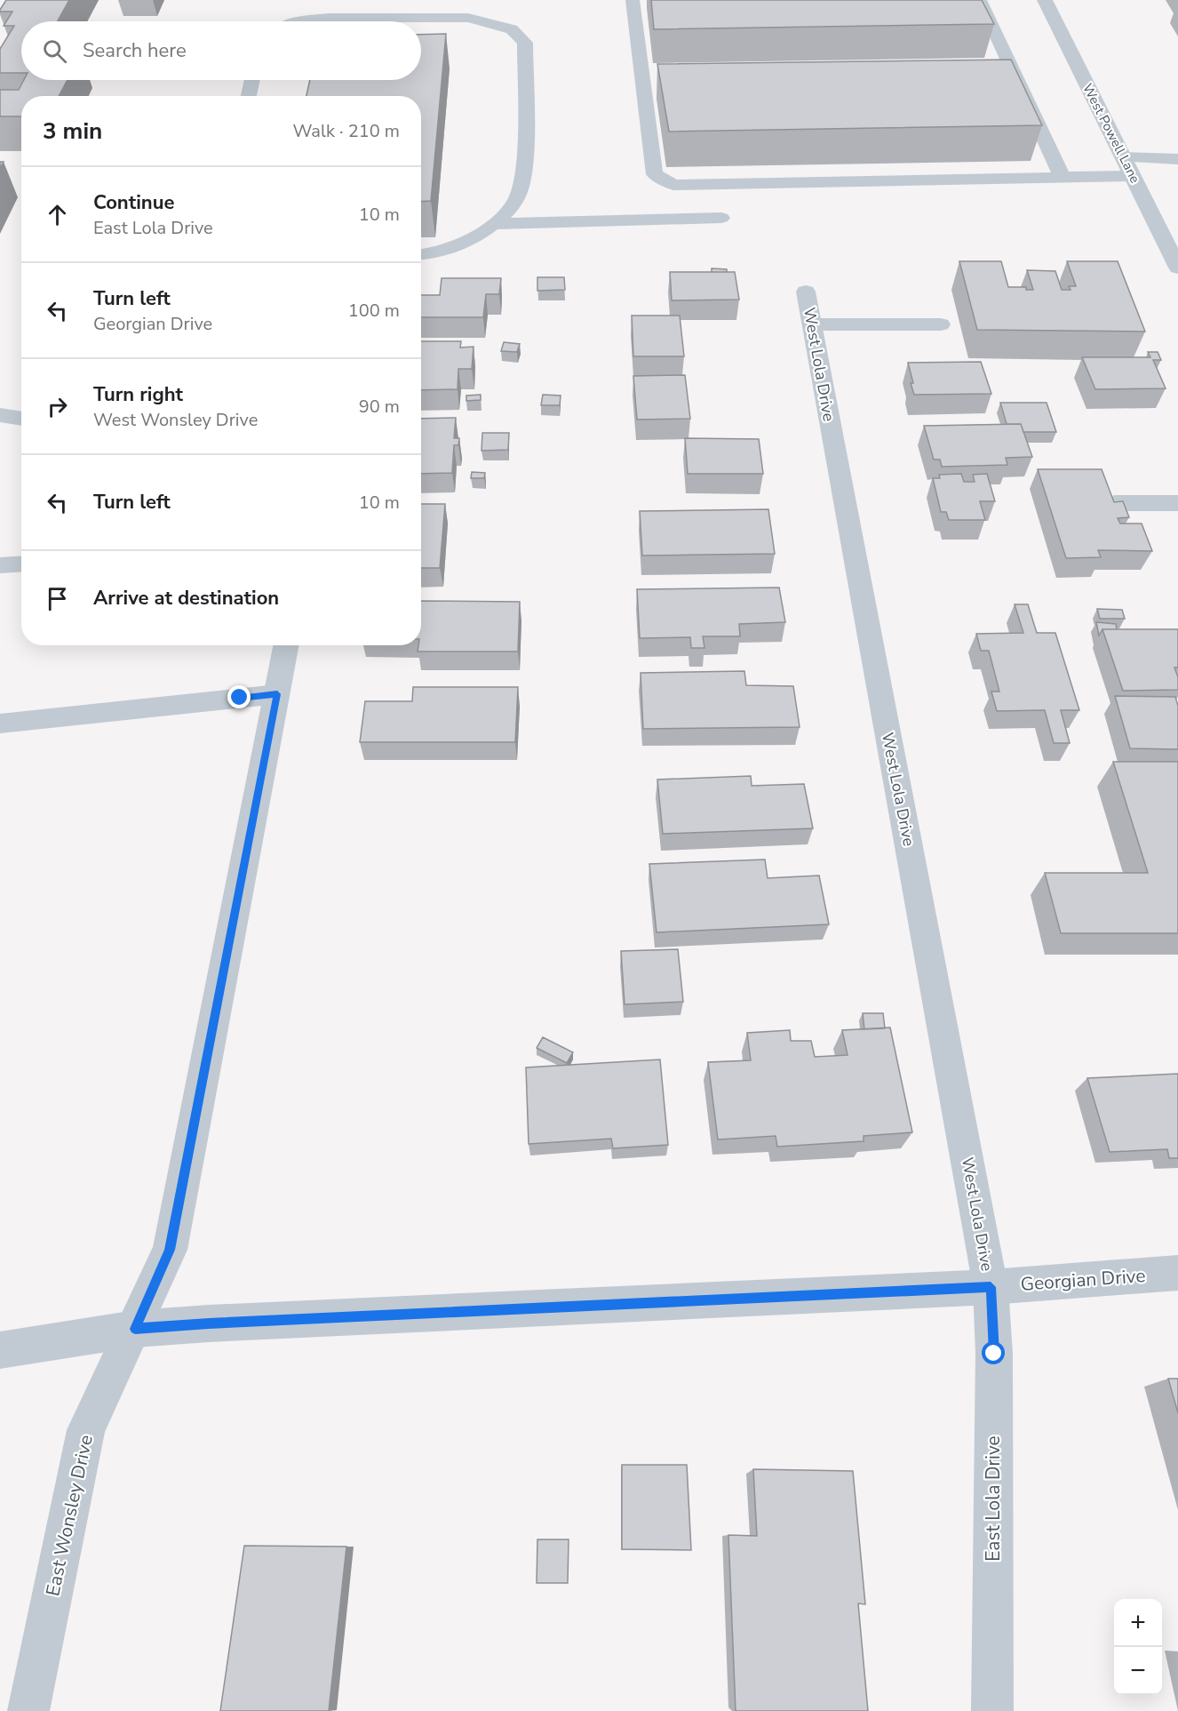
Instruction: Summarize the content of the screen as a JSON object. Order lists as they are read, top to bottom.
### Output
{
  "streets": {
    "street": [
      "West Powell Lane",
      "West Lola Drive",
      "Georgian Drive",
      "East Lola Drive",
      "East Wonsley Drive"
    ]
  },
  "crossings": [
    ["West Lola Drive", "Georgian Drive"],
    ["West Lola Drive", "East Lola Drive"],
    ["Georgian Drive", "East Lola Drive"],
    ["Georgian Drive", "East Wonsley Drive"]
  ],
  "page": {
    "search": "Search here",
    "heading": ["3 min", "Walk · 210 m"],
    "list": [
      ["Continue", "East Lola Drive", "10 m"],
      ["Turn left", "Georgian Drive", "100 m"],
      ["Turn right", "West Wonsley Drive", "90 m"],
      ["Turn left", "10 m"],
      "Arrive at destination"
    ],
    "map_buttons": ["+", "−"]
  }
}
